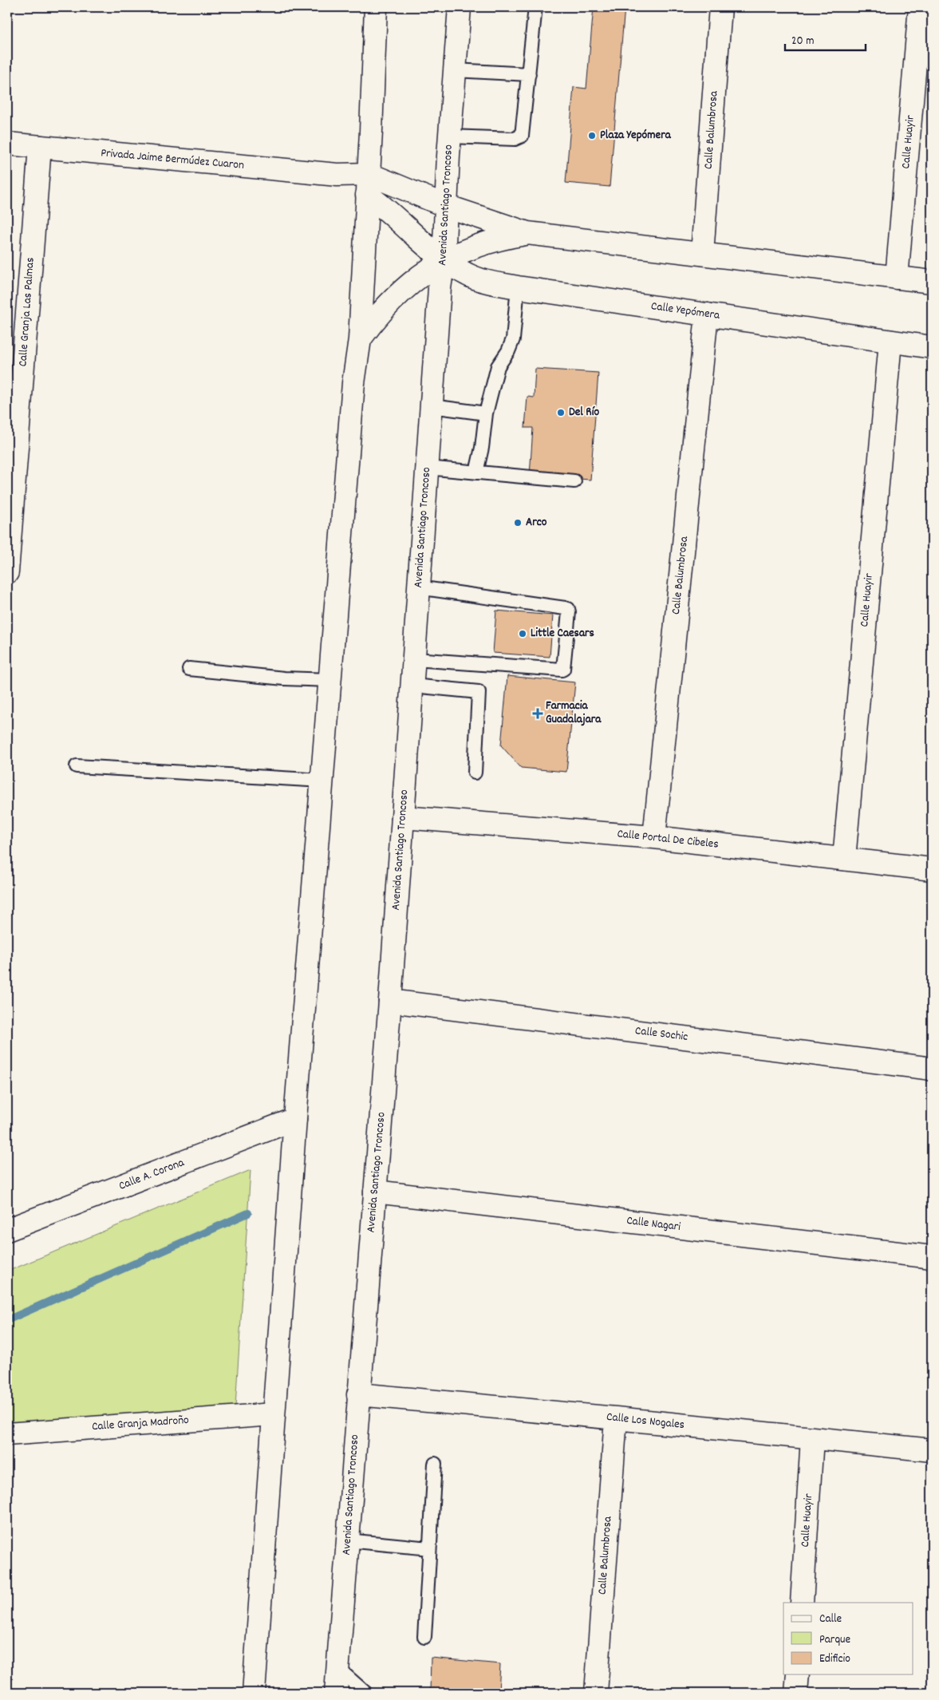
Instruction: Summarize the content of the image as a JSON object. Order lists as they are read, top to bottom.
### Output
{
  "streets": {
    "street": [
      "Calle Balumbrosa",
      "Calle Huayir",
      "Privada Jaime Bermúdez Cuaron",
      "Avenida Santiago Troncoso",
      "Calle Yepómera",
      "Calle Granja Las Palmas",
      "Calle Portal De Cibeles",
      "Calle Sochic",
      "Calle A. Corona",
      "Calle Nagari",
      "Calle Los Nogales",
      "Calle Granja Madroño"
    ]
  },
  "crossings": [
    ["Calle Balumbrosa", "Calle Yepómera"],
    ["Calle Balumbrosa", "Calle Portal De Cibeles"],
    ["Calle Balumbrosa", "Calle Los Nogales"],
    ["Calle Huayir", "Calle Yepómera"],
    ["Calle Huayir", "Calle Portal De Cibeles"],
    ["Calle Huayir", "Calle Los Nogales"],
    ["Privada Jaime Bermúdez Cuaron", "Calle Yepómera"],
    ["Privada Jaime Bermúdez Cuaron", "Calle Granja Las Palmas"],
    ["Avenida Santiago Troncoso", "Calle Yepómera"],
    ["Avenida Santiago Troncoso", "Calle Portal De Cibeles"],
    ["Avenida Santiago Troncoso", "Calle Sochic"],
    ["Avenida Santiago Troncoso", "Calle Nagari"],
    ["Avenida Santiago Troncoso", "Calle Los Nogales"]
  ],
  "places": {
    "other": [
      "Plaza Yepómera",
      "Del Río",
      "Arco",
      "Little Caesars"
    ],
    "health": ["Farmacia Guadalajara"]
  },
  "legend": ["Calle", "Parque", "Edificio"],
  "scale_bar": "20 m"
}
